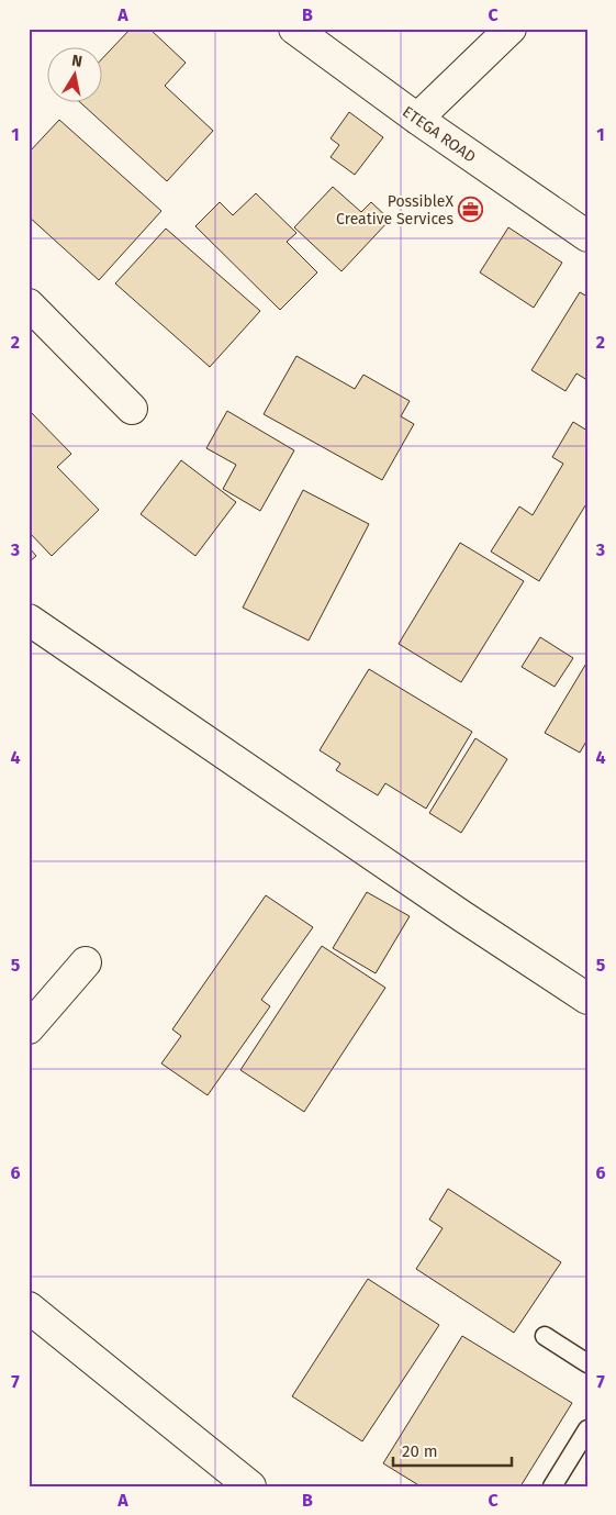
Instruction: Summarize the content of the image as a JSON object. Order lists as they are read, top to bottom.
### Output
{
  "streets": {
    "street": ["ETEGA ROAD"]
  },
  "places": {
    "office": ["PossibleX Creative Services"]
  },
  "scale_bar": "20 m",
  "north": "top",
  "grid": {
    "columns": ["A", "B", "C"],
    "rows": [
      "1",
      "2",
      "3",
      "4",
      "5",
      "6",
      "7"
    ]
  }
}
